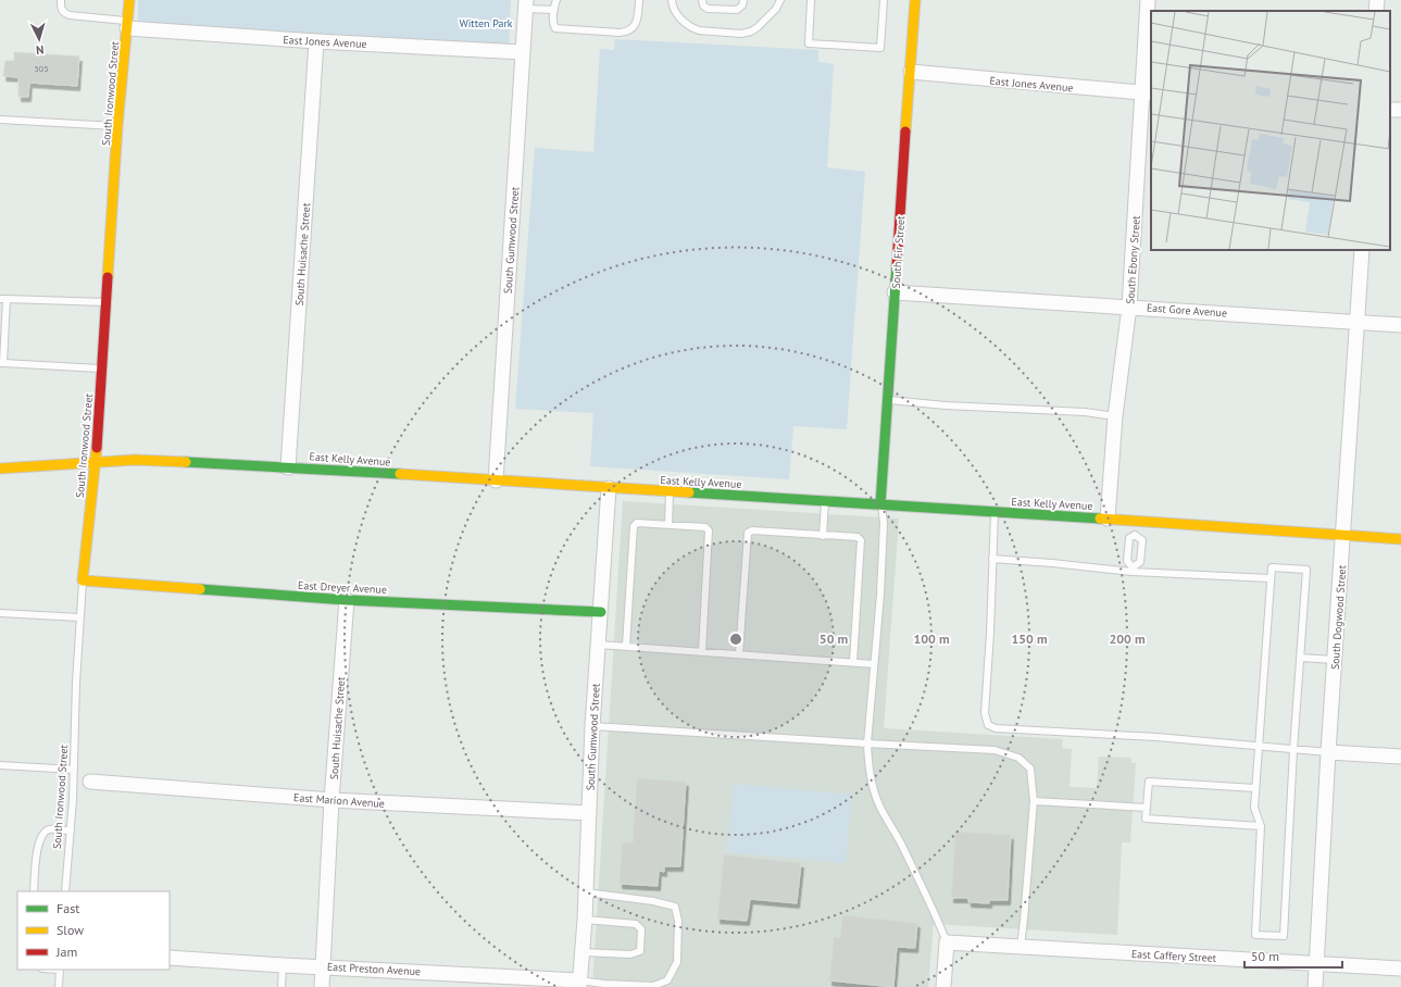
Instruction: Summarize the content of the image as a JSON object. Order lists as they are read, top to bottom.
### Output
{
  "streets": {
    "street": [
      "East Jones Avenue",
      "South Ironwood Street",
      "South Gumwood Street",
      "South Fir Street",
      "South Huisache Street",
      "South Ebony Street",
      "East Gore Avenue",
      "East Kelly Avenue",
      "East Dreyer Avenue",
      "South Dogwood Street",
      "East Marion Avenue",
      "East Caffery Street",
      "East Preston Avenue"
    ]
  },
  "crossings": [
    ["East Jones Avenue", "South Ironwood Street"],
    ["East Jones Avenue", "South Gumwood Street"],
    ["East Jones Avenue", "South Fir Street"],
    ["East Jones Avenue", "South Huisache Street"],
    ["East Jones Avenue", "South Ebony Street"],
    ["South Ironwood Street", "East Kelly Avenue"],
    ["South Ironwood Street", "East Dreyer Avenue"],
    ["South Gumwood Street", "East Kelly Avenue"],
    ["South Gumwood Street", "East Dreyer Avenue"],
    ["South Gumwood Street", "East Marion Avenue"],
    ["South Gumwood Street", "East Preston Avenue"],
    ["South Fir Street", "East Gore Avenue"],
    ["South Fir Street", "East Kelly Avenue"],
    ["South Huisache Street", "East Kelly Avenue"],
    ["South Huisache Street", "East Dreyer Avenue"],
    ["South Huisache Street", "East Marion Avenue"],
    ["South Huisache Street", "East Preston Avenue"],
    ["South Ebony Street", "East Gore Avenue"],
    ["South Ebony Street", "East Kelly Avenue"],
    ["East Gore Avenue", "South Dogwood Street"],
    ["East Kelly Avenue", "South Dogwood Street"],
    ["South Dogwood Street", "East Caffery Street"]
  ],
  "parks": ["Witten Park"],
  "house_numbers": ["505"],
  "legend": ["Fast", "Slow", "Jam"],
  "scale_bar": "50 m",
  "north": "bottom",
  "rings": [
    "50 m",
    "100 m",
    "150 m",
    "200 m"
  ]
}
